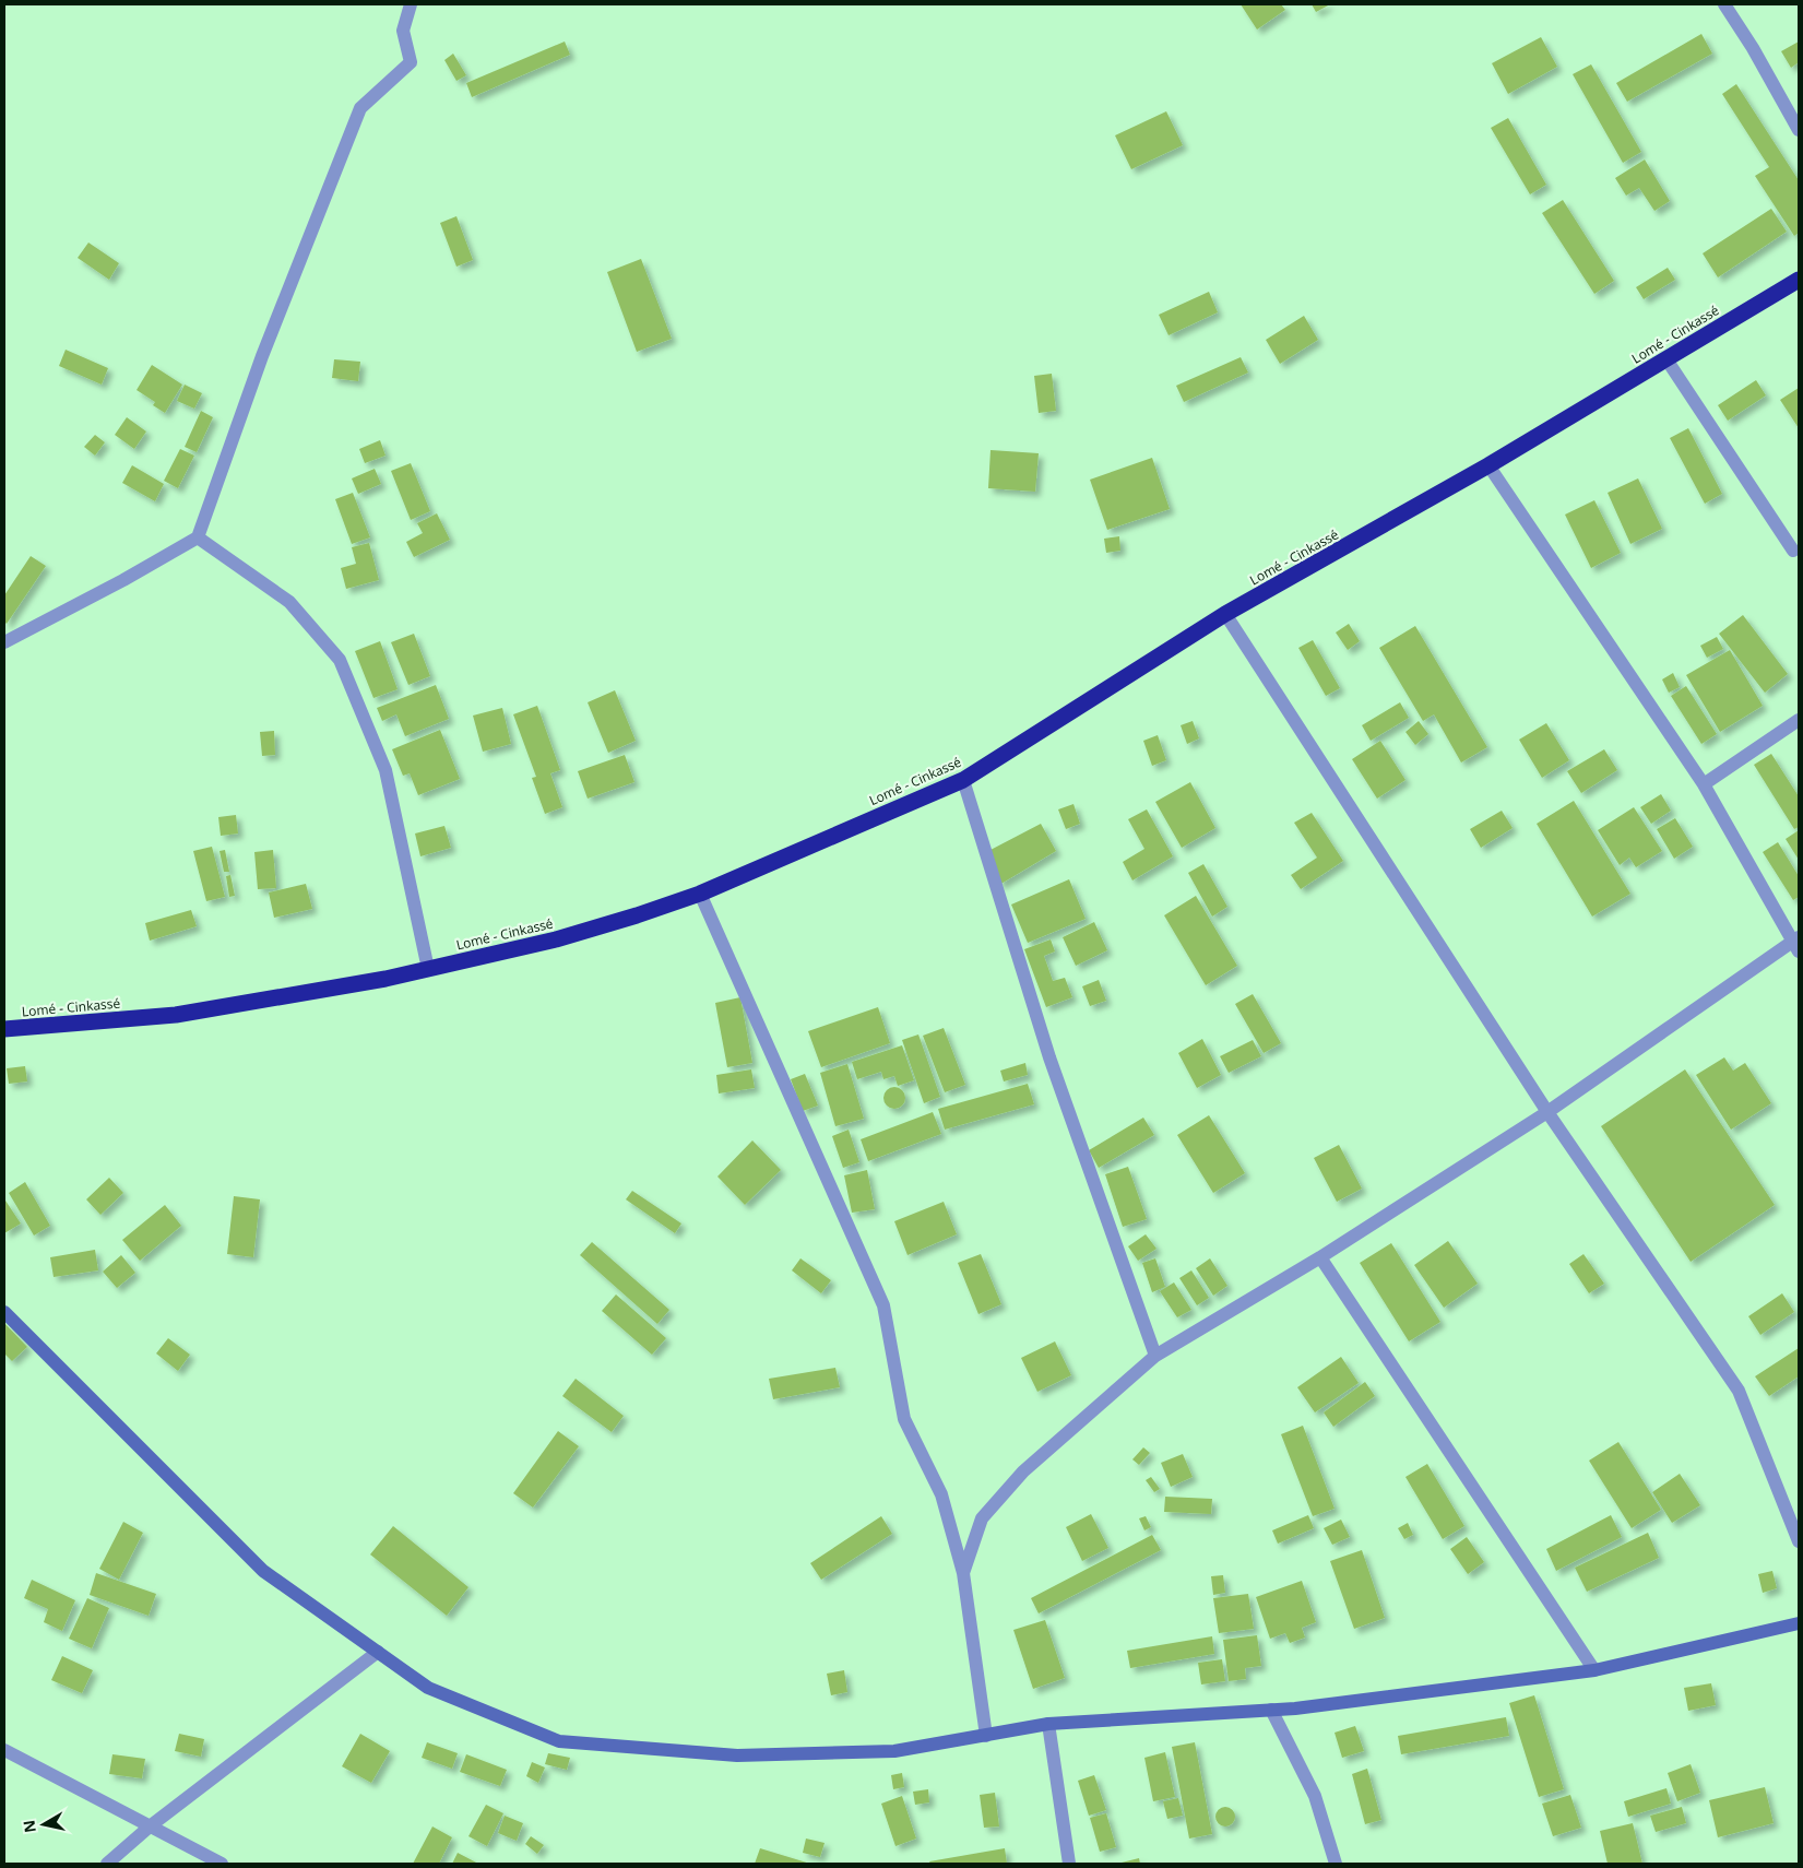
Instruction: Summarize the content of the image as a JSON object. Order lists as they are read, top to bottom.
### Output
{
  "streets": {
    "highway": ["Lomé - Cinkassé"]
  },
  "north": "left"
}
